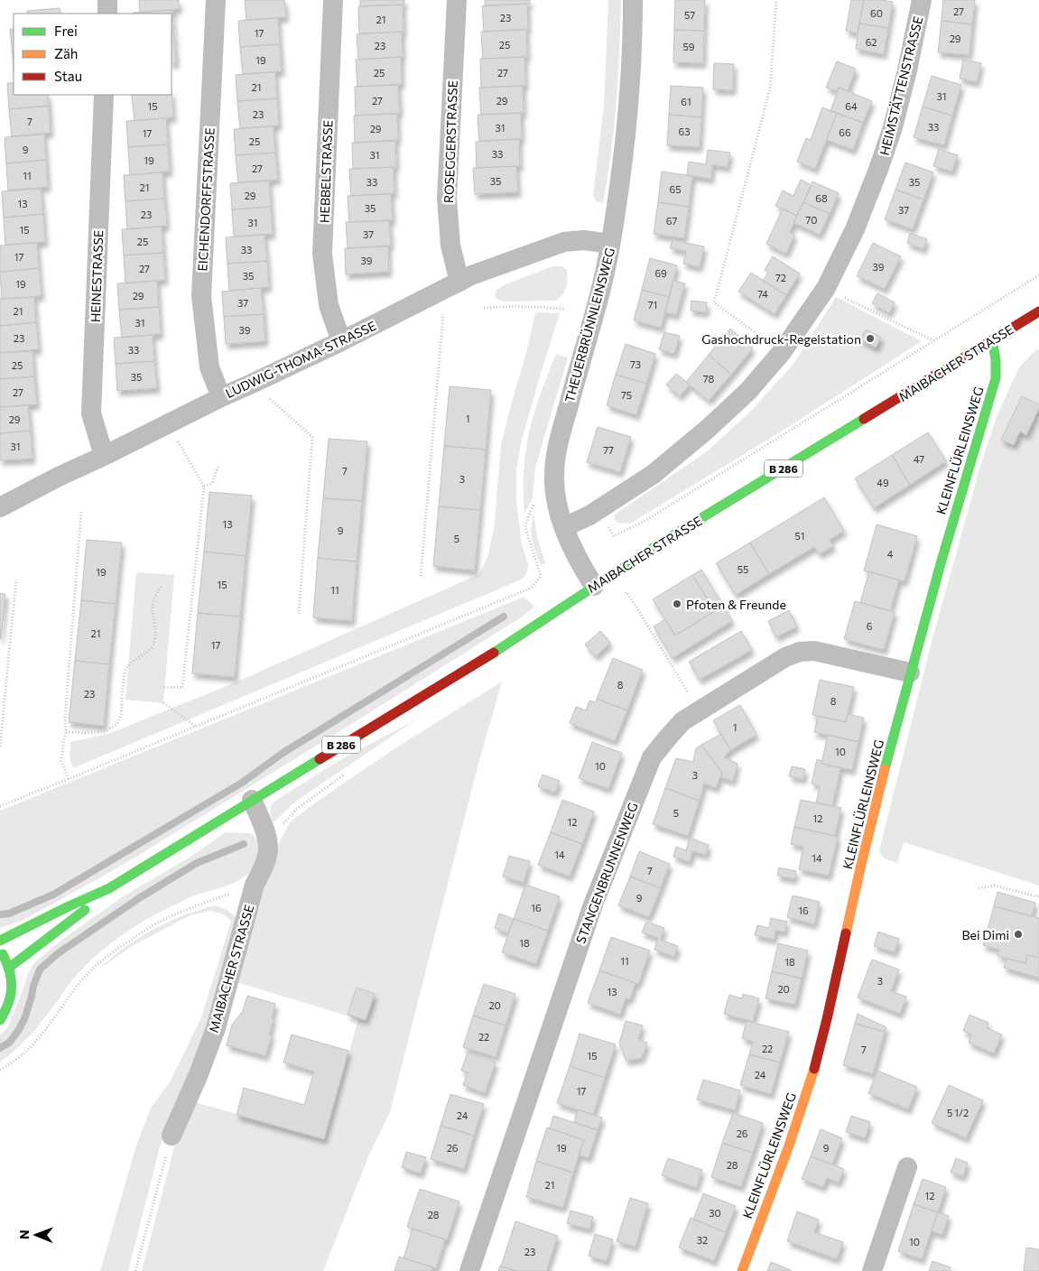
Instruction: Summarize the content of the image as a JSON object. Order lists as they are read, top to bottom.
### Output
{
  "streets": {
    "main road": ["MAIBACHER STRASSE", "KLEINFLÜRLEINSWEG", "B 286"],
    "street": [
      "HEIMSTÄTTENSTRASSE",
      "ROSEGGERSTRASSE",
      "HEBBELSTRASSE",
      "EICHENDORFFSTRASSE",
      "HEINESTRASSE",
      "THEUERBRÜNNLEINSWEG",
      "LUDWIG-THOMA-STRASSE",
      "STANGENBRUNNENWEG"
    ]
  },
  "crossings": [
    ["HEIMSTÄTTENSTRASSE", "THEUERBRÜNNLEINSWEG"],
    ["ROSEGGERSTRASSE", "LUDWIG-THOMA-STRASSE"],
    ["HEBBELSTRASSE", "LUDWIG-THOMA-STRASSE"],
    ["EICHENDORFFSTRASSE", "LUDWIG-THOMA-STRASSE"],
    ["HEINESTRASSE", "LUDWIG-THOMA-STRASSE"],
    ["THEUERBRÜNNLEINSWEG", "LUDWIG-THOMA-STRASSE"],
    ["THEUERBRÜNNLEINSWEG", "MAIBACHER STRASSE"],
    ["MAIBACHER STRASSE", "KLEINFLÜRLEINSWEG"],
    ["KLEINFLÜRLEINSWEG", "STANGENBRUNNENWEG"]
  ],
  "places": ["Gashochdruck-Regelstation", "Pfoten & Freunde", "Bei Dimi"],
  "house_numbers": [
    "27",
    "60",
    "57",
    "23",
    "21",
    "17",
    "29",
    "62",
    "25",
    "23",
    "59",
    "19",
    "25",
    "27",
    "21",
    "31",
    "27",
    "29",
    "61",
    "15",
    "64",
    "23",
    "7",
    "33",
    "31",
    "29",
    "63",
    "66",
    "17",
    "25",
    "9",
    "33",
    "31",
    "19",
    "27",
    "11",
    "35",
    "33",
    "35",
    "21",
    "65",
    "29",
    "68",
    "13",
    "35",
    "37",
    "23",
    "70",
    "67",
    "31",
    "15",
    "37",
    "25",
    "33",
    "17",
    "39",
    "39",
    "27",
    "69",
    "35",
    "72",
    "19",
    "74",
    "29",
    "37",
    "71",
    "21",
    "31",
    "39",
    "23",
    "33",
    "73",
    "25",
    "35",
    "78",
    "27",
    "75",
    "1",
    "29",
    "31",
    "77",
    "47",
    "7",
    "3",
    "49",
    "13",
    "9",
    "51",
    "5",
    "4",
    "55",
    "19",
    "15",
    "11",
    "6",
    "21",
    "17",
    "8",
    "23",
    "8",
    "1",
    "10",
    "10",
    "3",
    "5",
    "12",
    "12",
    "14",
    "14",
    "7",
    "9",
    "16",
    "16",
    "18",
    "11",
    "18",
    "3",
    "20",
    "13",
    "20",
    "22",
    "22",
    "7",
    "15",
    "24",
    "17",
    "5 1/2",
    "24",
    "26",
    "26",
    "19",
    "9",
    "28",
    "21",
    "12",
    "30",
    "28",
    "32",
    "10",
    "23"
  ],
  "legend": ["Frei", "Zäh", "Stau"],
  "north": "left"
}
